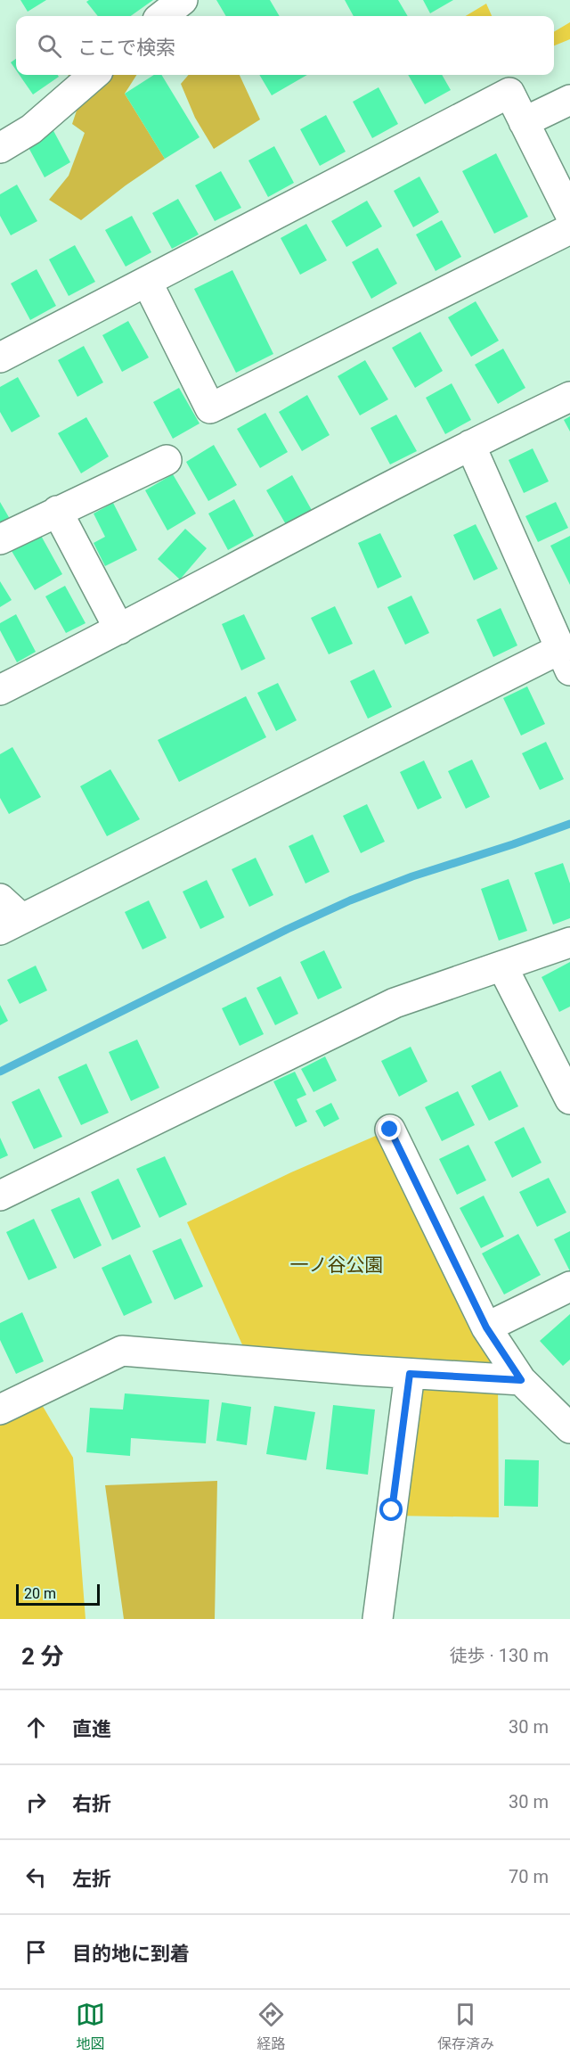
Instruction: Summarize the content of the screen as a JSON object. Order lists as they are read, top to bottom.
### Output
{
  "parks": ["一ノ谷公園"],
  "scale_bar": "20 m",
  "page": {
    "search": "ここで検索",
    "scale": "20 m",
    "heading": ["2 分", "徒歩 · 130 m"],
    "list": [
      ["直進", "30 m"],
      ["右折", "30 m"],
      ["左折", "70 m"],
      "目的地に到着"
    ],
    "nav": ["地図", "経路", "保存済み"]
  }
}
